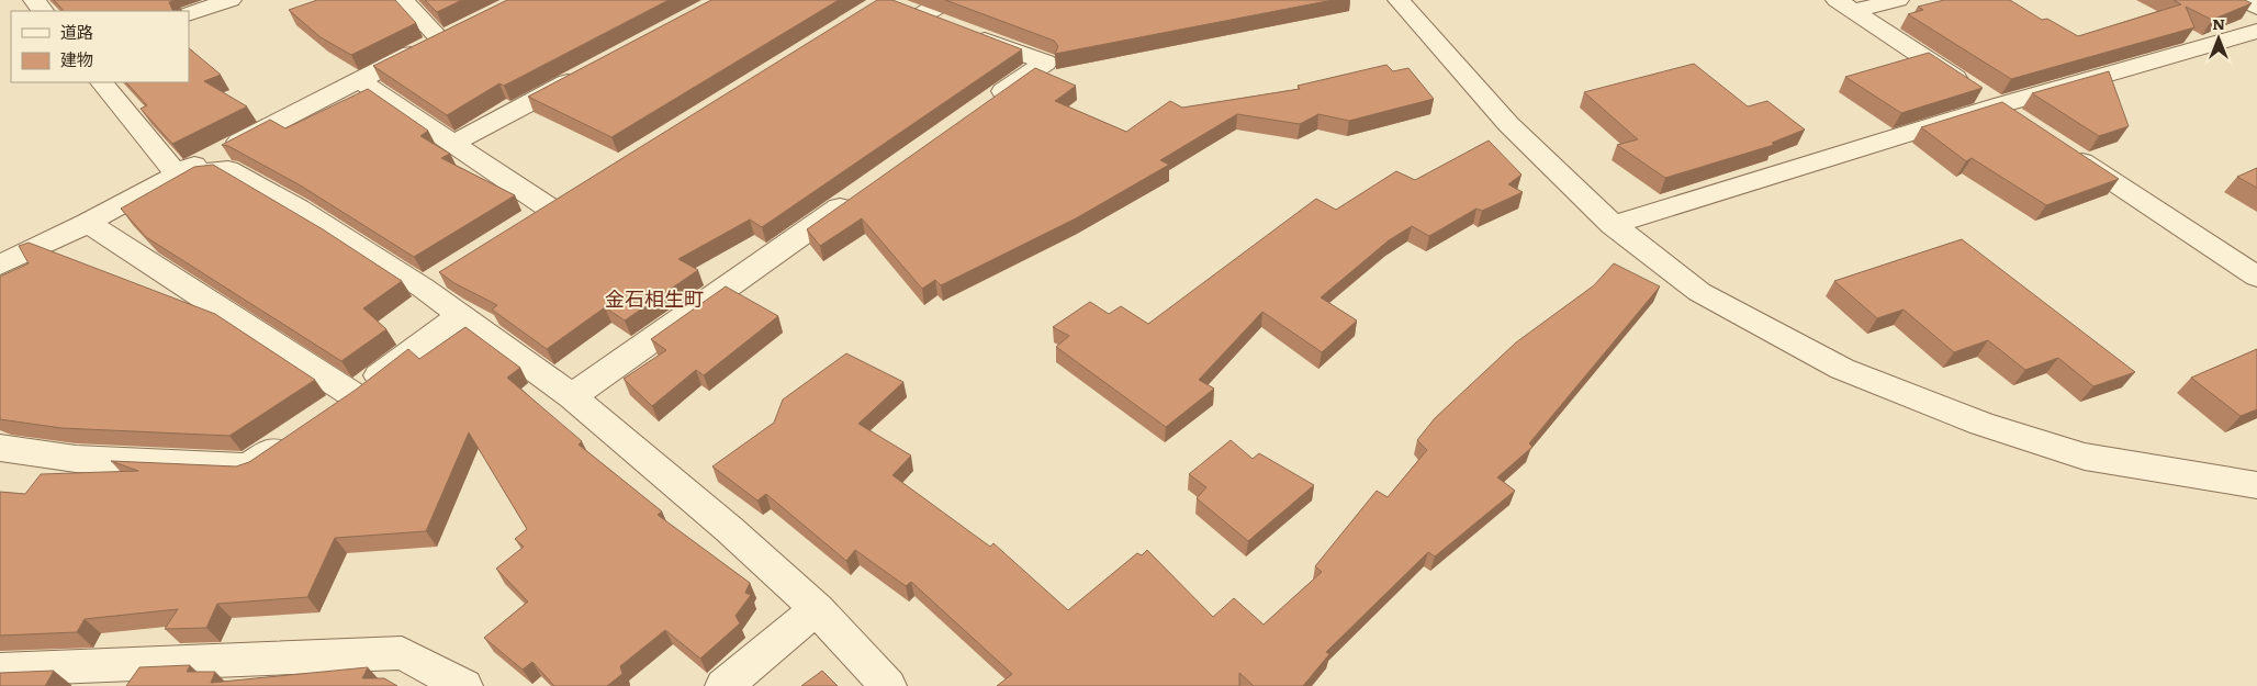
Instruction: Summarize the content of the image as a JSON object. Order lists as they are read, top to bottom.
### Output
{
  "districts": ["金石相生町"],
  "legend": ["道路", "建物"],
  "north": "top"
}
